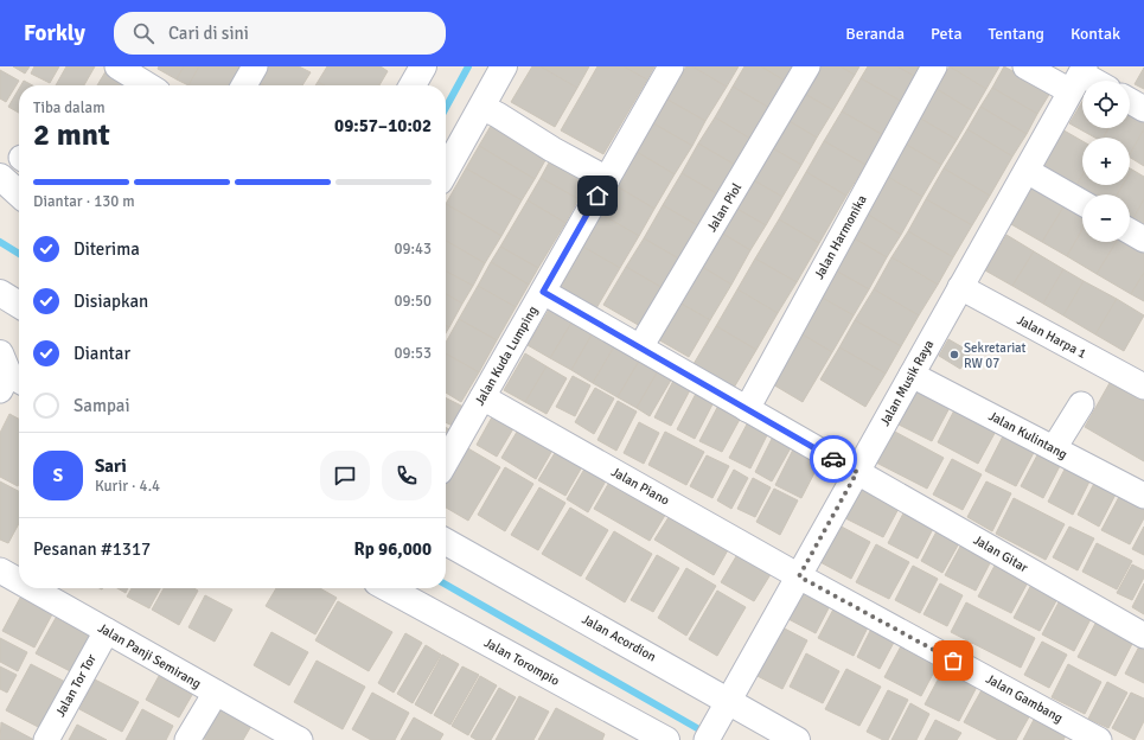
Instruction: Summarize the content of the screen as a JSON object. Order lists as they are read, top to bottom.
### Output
{
  "streets": {
    "street": [
      "Jalan Piol",
      "Jalan Harmonika",
      "Jalan Harpa 1",
      "Jalan Kuda Lumping",
      "Jalan Musik Raya",
      "Jalan Kulintang",
      "Jalan Piano",
      "Jalan Gitar",
      "Jalan Acordion",
      "Jalan Panji Semirang",
      "Jalan Torompio",
      "Jalan Tor Tor",
      "Jalan Gambang"
    ]
  },
  "crossings": [
    ["Jalan Piol", "Jalan Gitar"],
    ["Jalan Harmonika", "Jalan Gitar"],
    ["Jalan Harpa 1", "Jalan Musik Raya"],
    ["Jalan Kuda Lumping", "Jalan Piano"],
    ["Jalan Kuda Lumping", "Jalan Gitar"],
    ["Jalan Musik Raya", "Jalan Kulintang"],
    ["Jalan Musik Raya", "Jalan Piano"],
    ["Jalan Musik Raya", "Jalan Gitar"],
    ["Jalan Musik Raya", "Jalan Acordion"],
    ["Jalan Musik Raya", "Jalan Gambang"],
    ["Jalan Piano", "Jalan Gambang"],
    ["Jalan Panji Semirang", "Jalan Tor Tor"]
  ],
  "places": ["Sekretariat RW 07"],
  "page": {
    "header": "Forkly",
    "search": "Cari di sini",
    "nav": [
      "Beranda",
      "Peta",
      "Tentang",
      "Kontak"
    ],
    "map_buttons": ["+", "−"],
    "heading": ["2 mnt", "Tiba dalam", "09:57–10:02"],
    "panel": [
      "Sari",
      "Kurir · 4.4",
      "Pesanan #1317",
      "Rp 96,000"
    ],
    "bar": "Diantar · 130 m",
    "list": [
      ["Diterima", "09:43"],
      ["Disiapkan", "09:50"],
      ["Diantar", "09:53"],
      "Sampai"
    ],
    "round": "S"
  }
}
